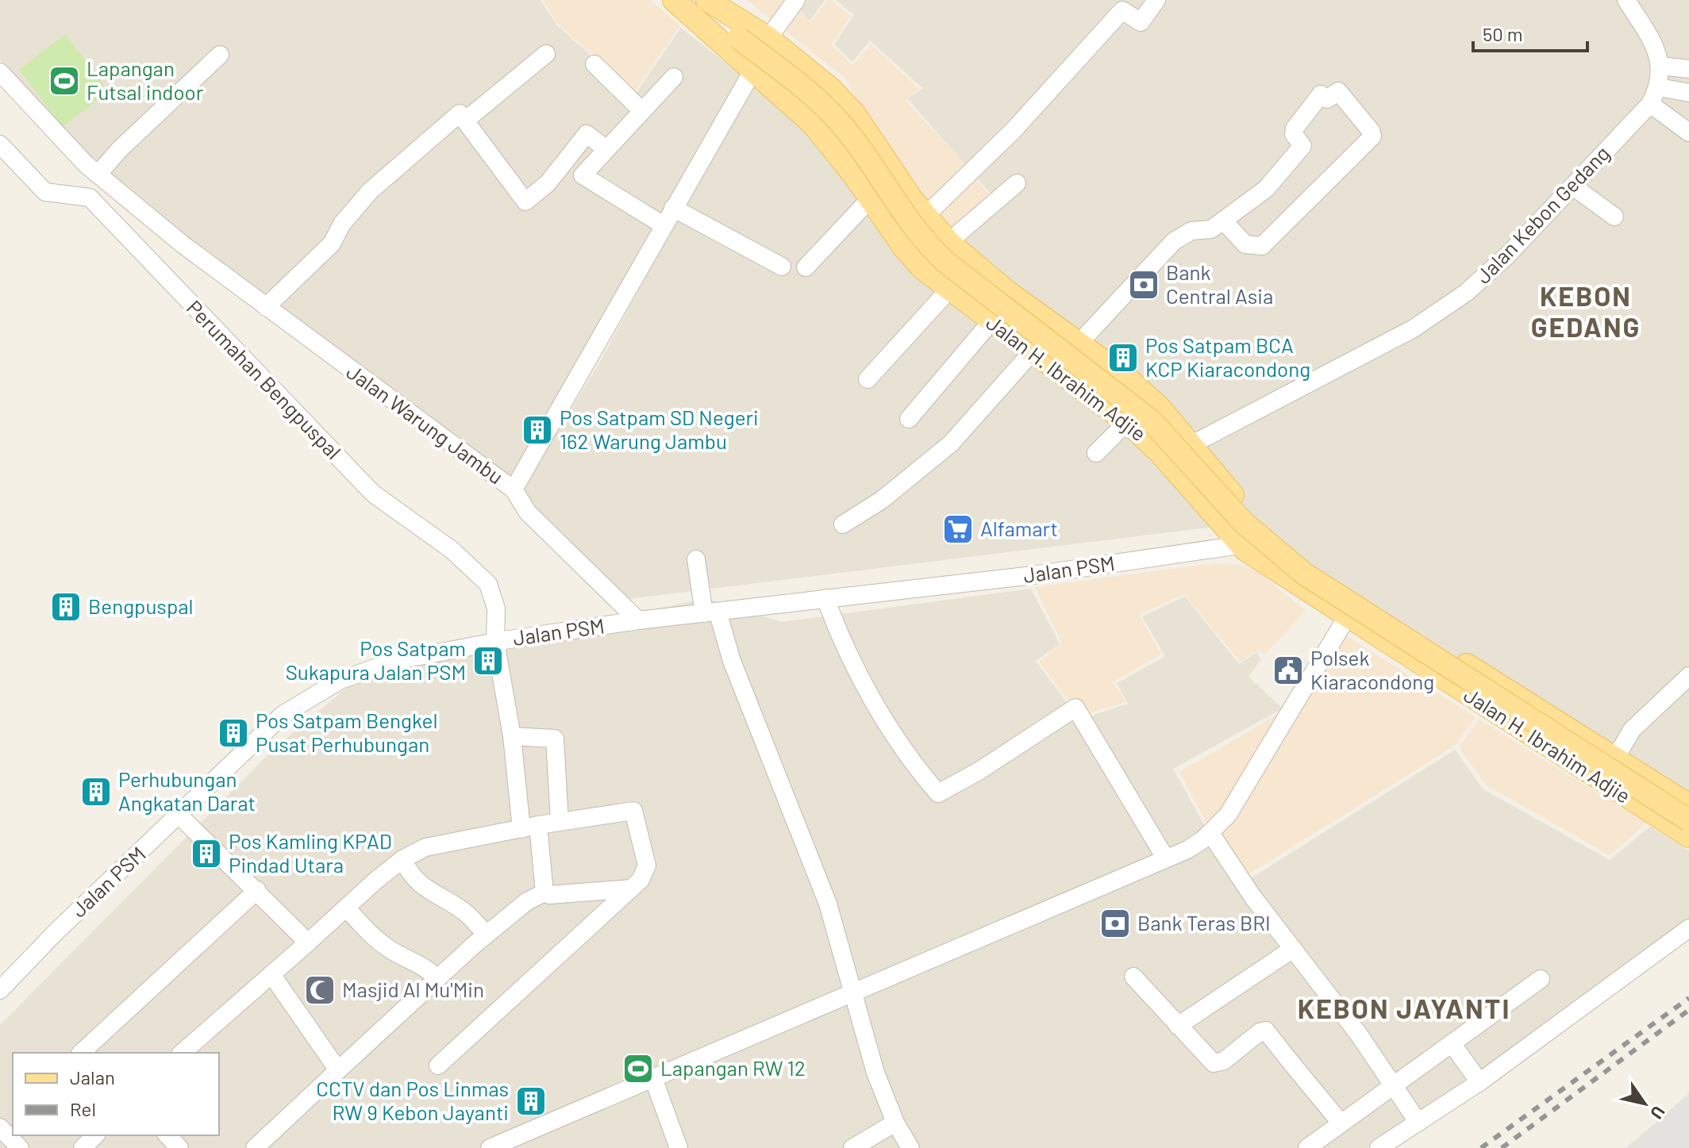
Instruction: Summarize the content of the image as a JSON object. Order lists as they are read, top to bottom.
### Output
{
  "streets": {
    "main road": ["Jalan H. Ibrahim Adjie"],
    "street": [
      "Jalan Kebon Gedang",
      "Perumahan Bengpuspal",
      "Jalan Warung Jambu",
      "Jalan PSM"
    ]
  },
  "crossings": [
    ["Jalan Kebon Gedang", "Jalan H. Ibrahim Adjie"],
    ["Jalan H. Ibrahim Adjie", "Jalan Warung Jambu"],
    ["Jalan H. Ibrahim Adjie", "Jalan PSM"],
    ["Perumahan Bengpuspal", "Jalan PSM"]
  ],
  "districts": ["KEBON GEDANG", "KEBON JAYANTI"],
  "places": {
    "sports": ["Lapangan Futsal indoor", "Lapangan RW 12"],
    "bank": ["Bank Central Asia", "Bank Teras BRI"],
    "building": [
      "Pos Satpam BCA KCP Kiaracondong",
      "Pos Satpam SD Negeri 162 Warung Jambu",
      "Bengpuspal",
      "Pos Satpam Sukapura Jalan PSM",
      "Pos Satpam Bengkel Pusat Perhubungan",
      "Perhubungan Angkatan Darat",
      "Pos Kamling KPAD Pindad Utara",
      "CCTV dan Pos Linmas RW 9 Kebon Jayanti"
    ],
    "supermarket": ["Alfamart"],
    "public building": ["Polsek Kiaracondong"],
    "mosque": ["Masjid Al Mu'Min"]
  },
  "legend": ["Jalan", "Rel"],
  "scale_bar": "50 m",
  "north": "bottom right"
}
